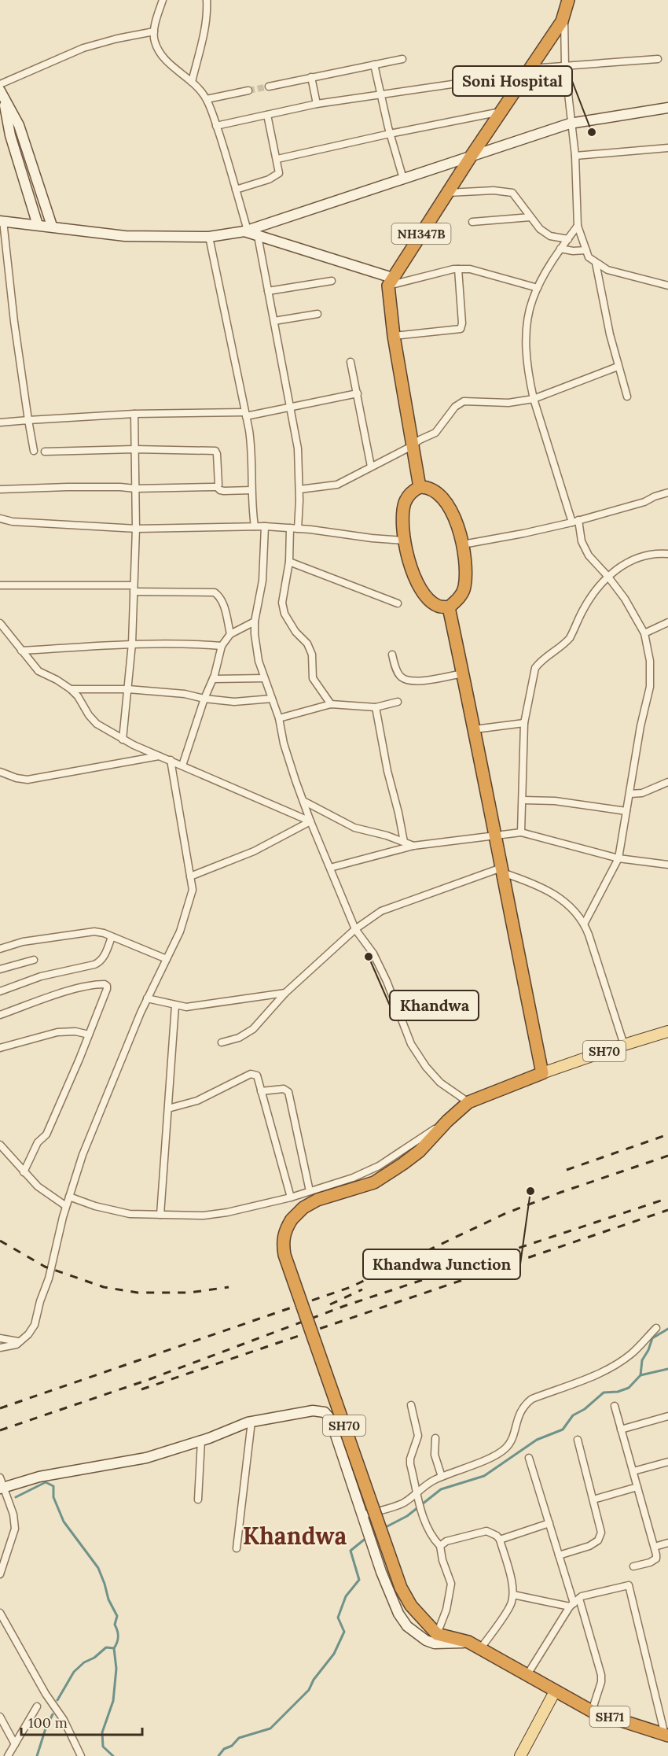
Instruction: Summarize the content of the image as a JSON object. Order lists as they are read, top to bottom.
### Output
{
  "streets": {
    "highway": ["NH347B", "SH70", "SH71"]
  },
  "districts": ["Khandwa"],
  "places": ["Soni Hospital", "Khandwa", "Khandwa Junction"],
  "scale_bar": "100 m"
}
